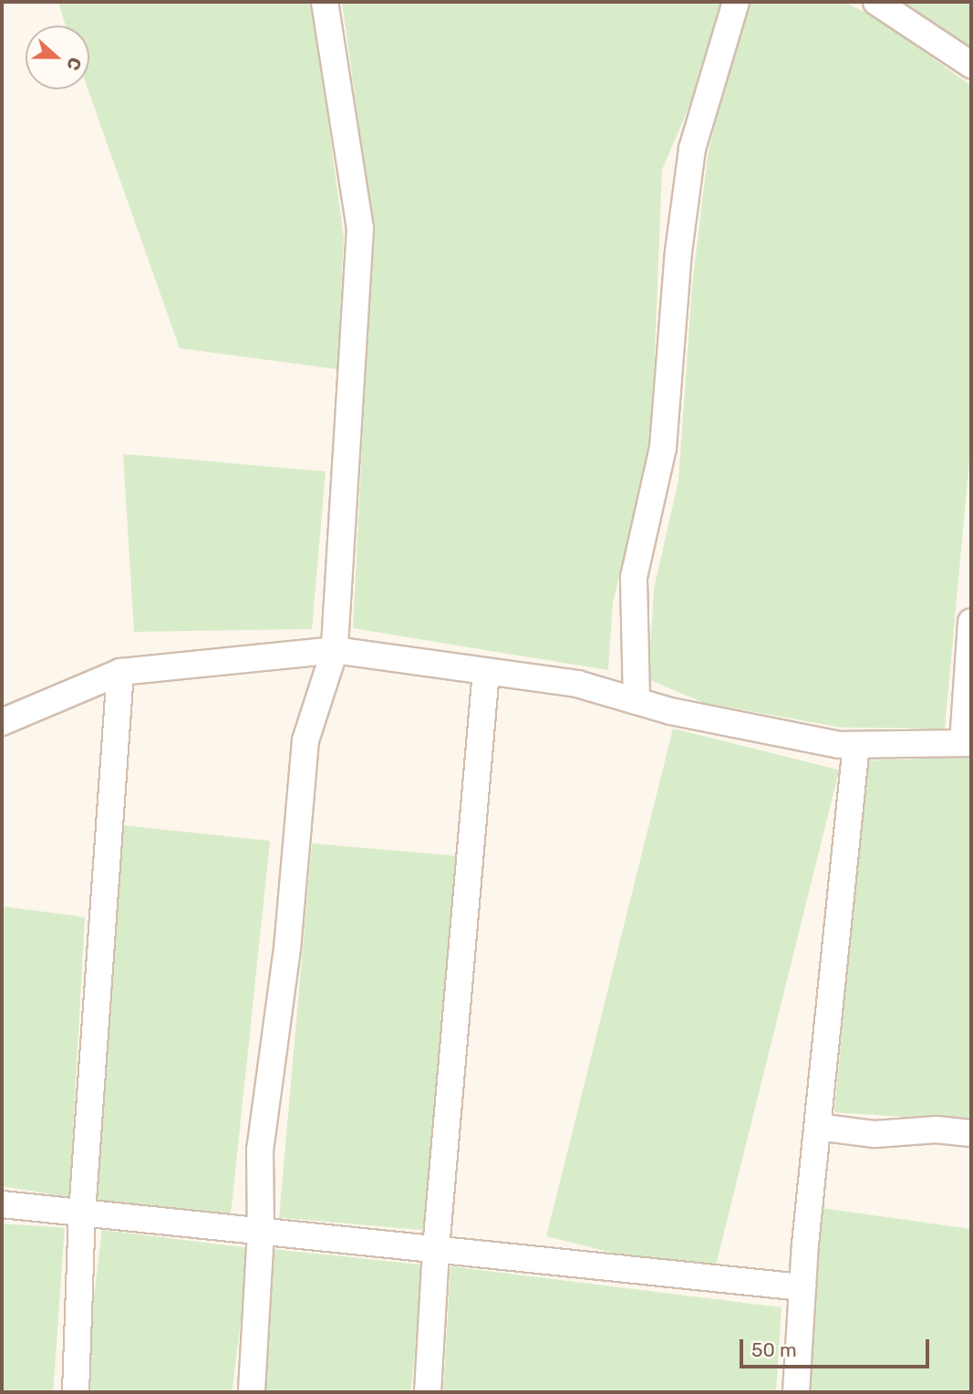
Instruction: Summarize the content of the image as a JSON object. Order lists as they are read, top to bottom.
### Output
{
  "scale_bar": "50 m",
  "north": "right"
}
